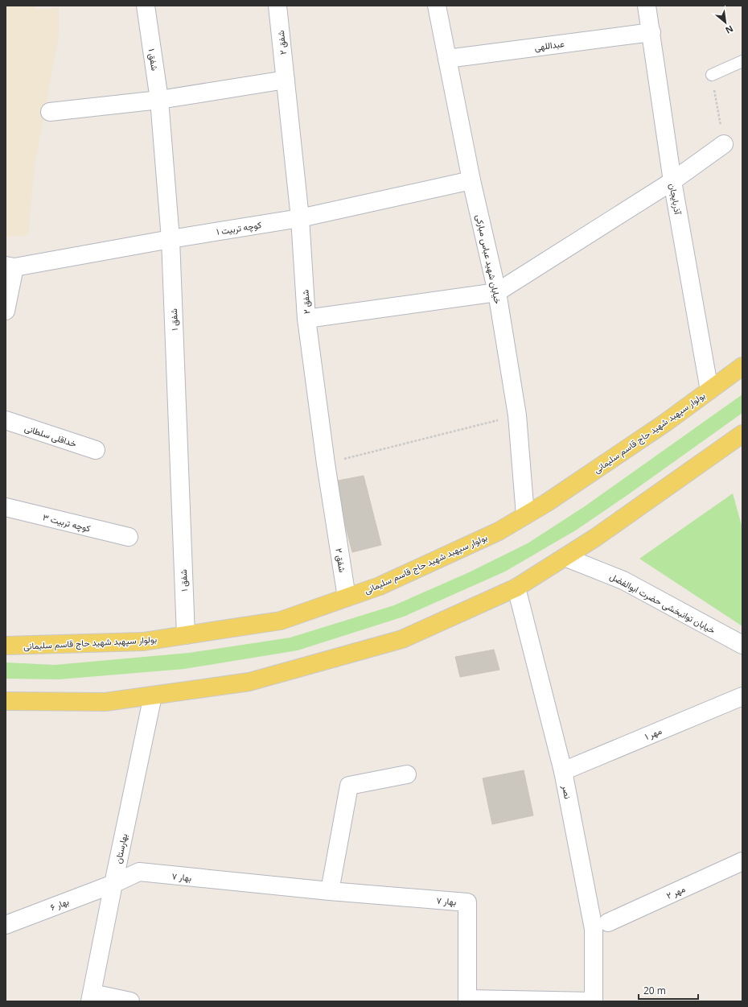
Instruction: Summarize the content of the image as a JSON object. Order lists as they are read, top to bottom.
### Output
{
  "streets": {
    "main road": ["بولوار سپهبد شهید حاج قاسم سلیمانی"],
    "street": [
      "شفق ۲",
      "عبداللهی",
      "شفق ۱",
      "آذربایجان",
      "کوچه تربیت ۱",
      "خیابان شهید عباس مبارکی",
      "خداقلی سلطانی",
      "کوچه تربیت ۳",
      "خیابان توانبخشی حضرت ابوالفضل",
      "مهر ۱",
      "نصر",
      "بهارستان",
      "بهار ۷",
      "مهر ۲",
      "بهار ۶"
    ]
  },
  "crossings": [
    ["شفق ۲", "کوچه تربیت ۱"],
    ["شفق ۲", "بولوار سپهبد شهید حاج قاسم سلیمانی"],
    ["عبداللهی", "آذربایجان"],
    ["عبداللهی", "خیابان شهید عباس مبارکی"],
    ["شفق ۱", "کوچه تربیت ۱"],
    ["شفق ۱", "بولوار سپهبد شهید حاج قاسم سلیمانی"],
    ["آذربایجان", "بولوار سپهبد شهید حاج قاسم سلیمانی"],
    ["کوچه تربیت ۱", "خیابان شهید عباس مبارکی"],
    ["خیابان شهید عباس مبارکی", "بولوار سپهبد شهید حاج قاسم سلیمانی"],
    ["مهر ۱", "نصر"],
    ["بهارستان", "بهار ۷"],
    ["بهارستان", "بهار ۶"],
    ["بهار ۷", "بهار ۶"]
  ],
  "scale_bar": "20 m",
  "north": "bottom right"
}
